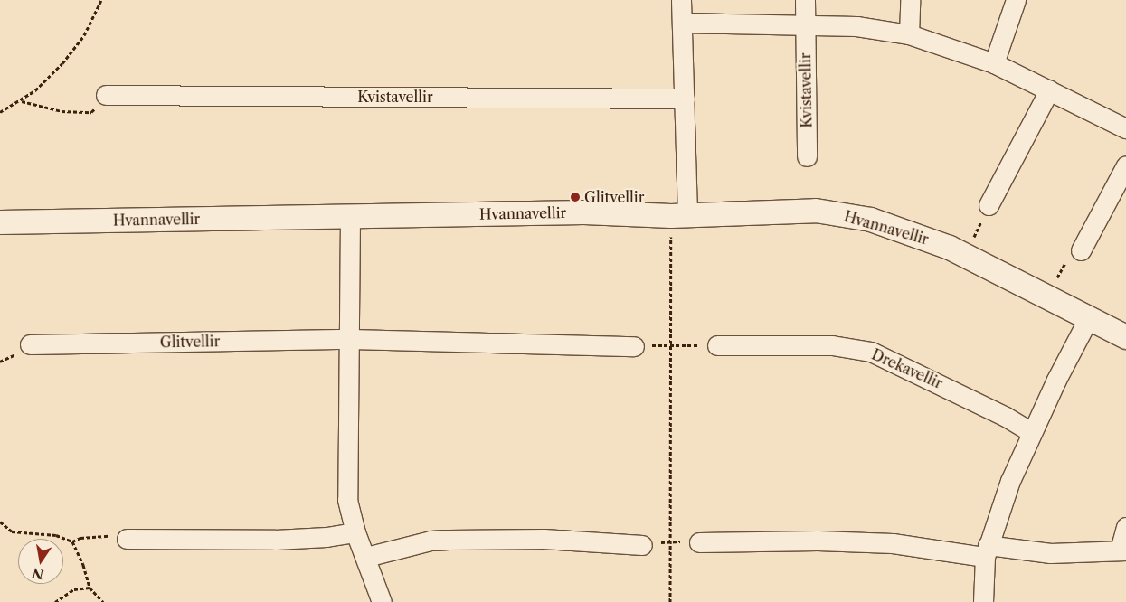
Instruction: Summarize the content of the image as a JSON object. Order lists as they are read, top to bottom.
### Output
{
  "streets": {
    "street": [
      "Kvistavellir",
      "Hvannavellir",
      "Glitvellir",
      "Drekavellir"
    ]
  },
  "places": ["Glitvellir"],
  "north": "bottom"
}
